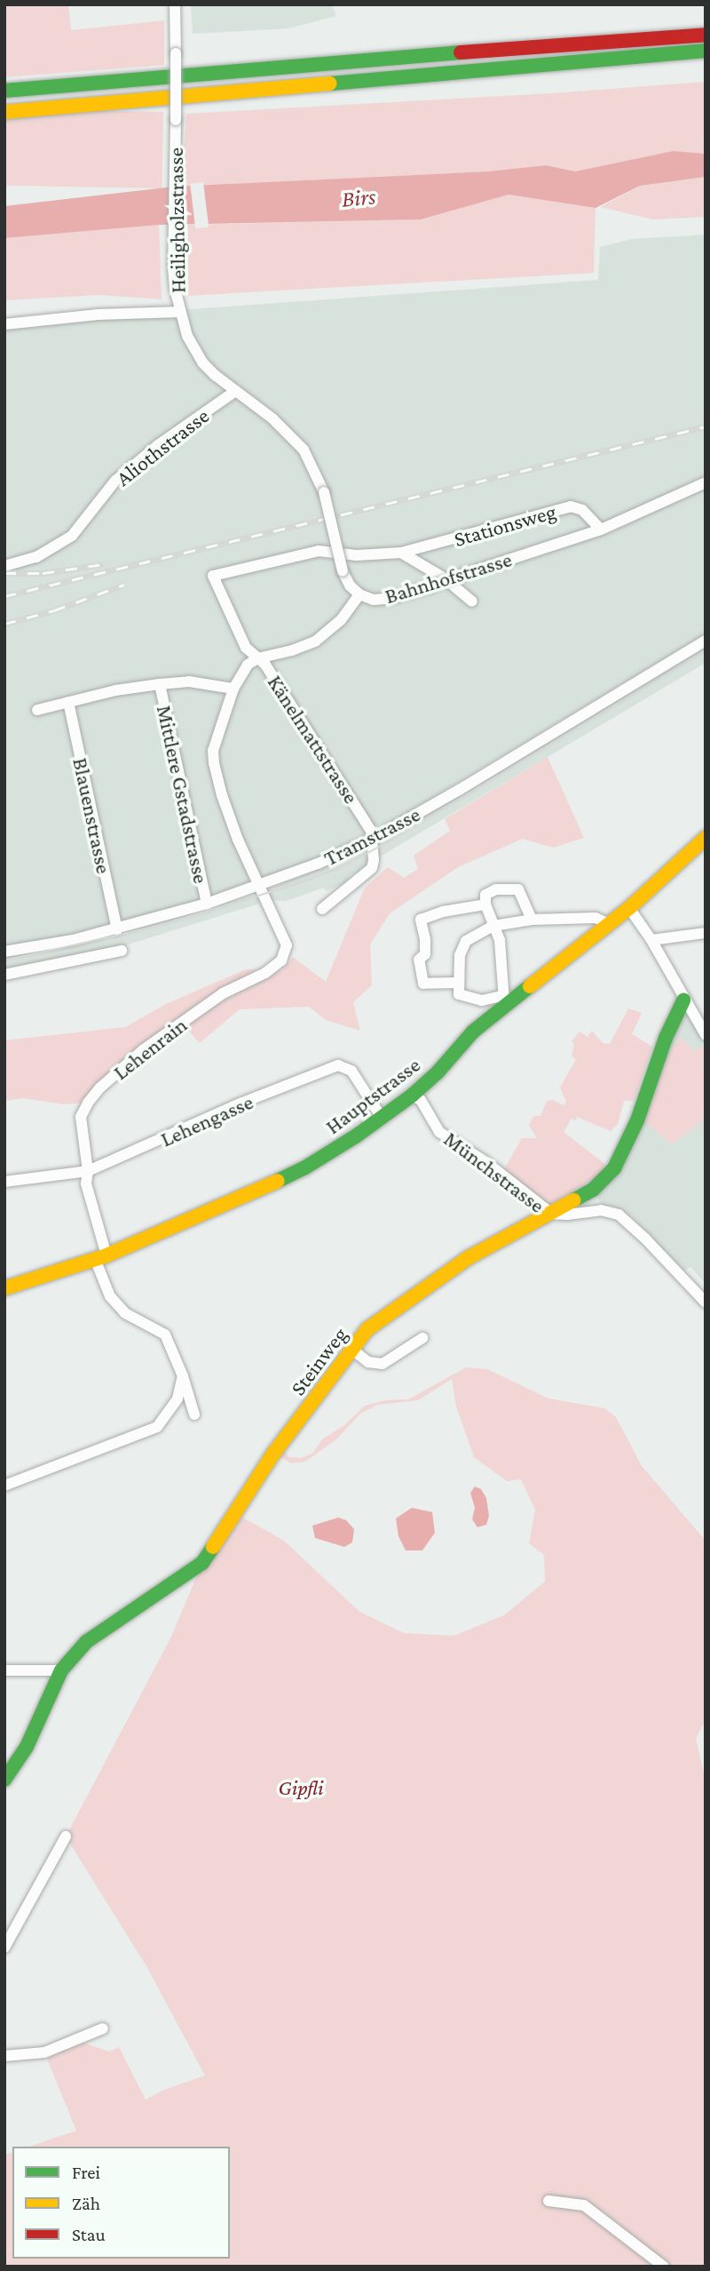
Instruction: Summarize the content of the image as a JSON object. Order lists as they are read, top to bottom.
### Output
{
  "streets": {
    "main road": ["Hauptstrasse", "Steinweg"],
    "street": [
      "Heiligholzstrasse",
      "Aliothstrasse",
      "Stationsweg",
      "Bahnhofstrasse",
      "Känelmattstrasse",
      "Mittlere Gstadstrasse",
      "Blauenstrasse",
      "Tramstrasse",
      "Lehenrain",
      "Lehengasse",
      "Münchstrasse"
    ]
  },
  "crossings": [
    ["Heiligholzstrasse", "Aliothstrasse"],
    ["Heiligholzstrasse", "Bahnhofstrasse"],
    ["Stationsweg", "Bahnhofstrasse"],
    ["Stationsweg", "Känelmattstrasse"],
    ["Stationsweg", "Lehenrain"],
    ["Bahnhofstrasse", "Känelmattstrasse"],
    ["Bahnhofstrasse", "Lehenrain"],
    ["Känelmattstrasse", "Tramstrasse"],
    ["Känelmattstrasse", "Lehenrain"],
    ["Mittlere Gstadstrasse", "Tramstrasse"],
    ["Blauenstrasse", "Tramstrasse"],
    ["Tramstrasse", "Lehenrain"],
    ["Lehenrain", "Hauptstrasse"],
    ["Lehenrain", "Lehengasse"],
    ["Hauptstrasse", "Lehengasse"],
    ["Hauptstrasse", "Münchstrasse"],
    ["Münchstrasse", "Steinweg"]
  ],
  "water": ["Birs"],
  "parks": ["Gipfli"],
  "legend": ["Frei", "Zäh", "Stau"]
}
